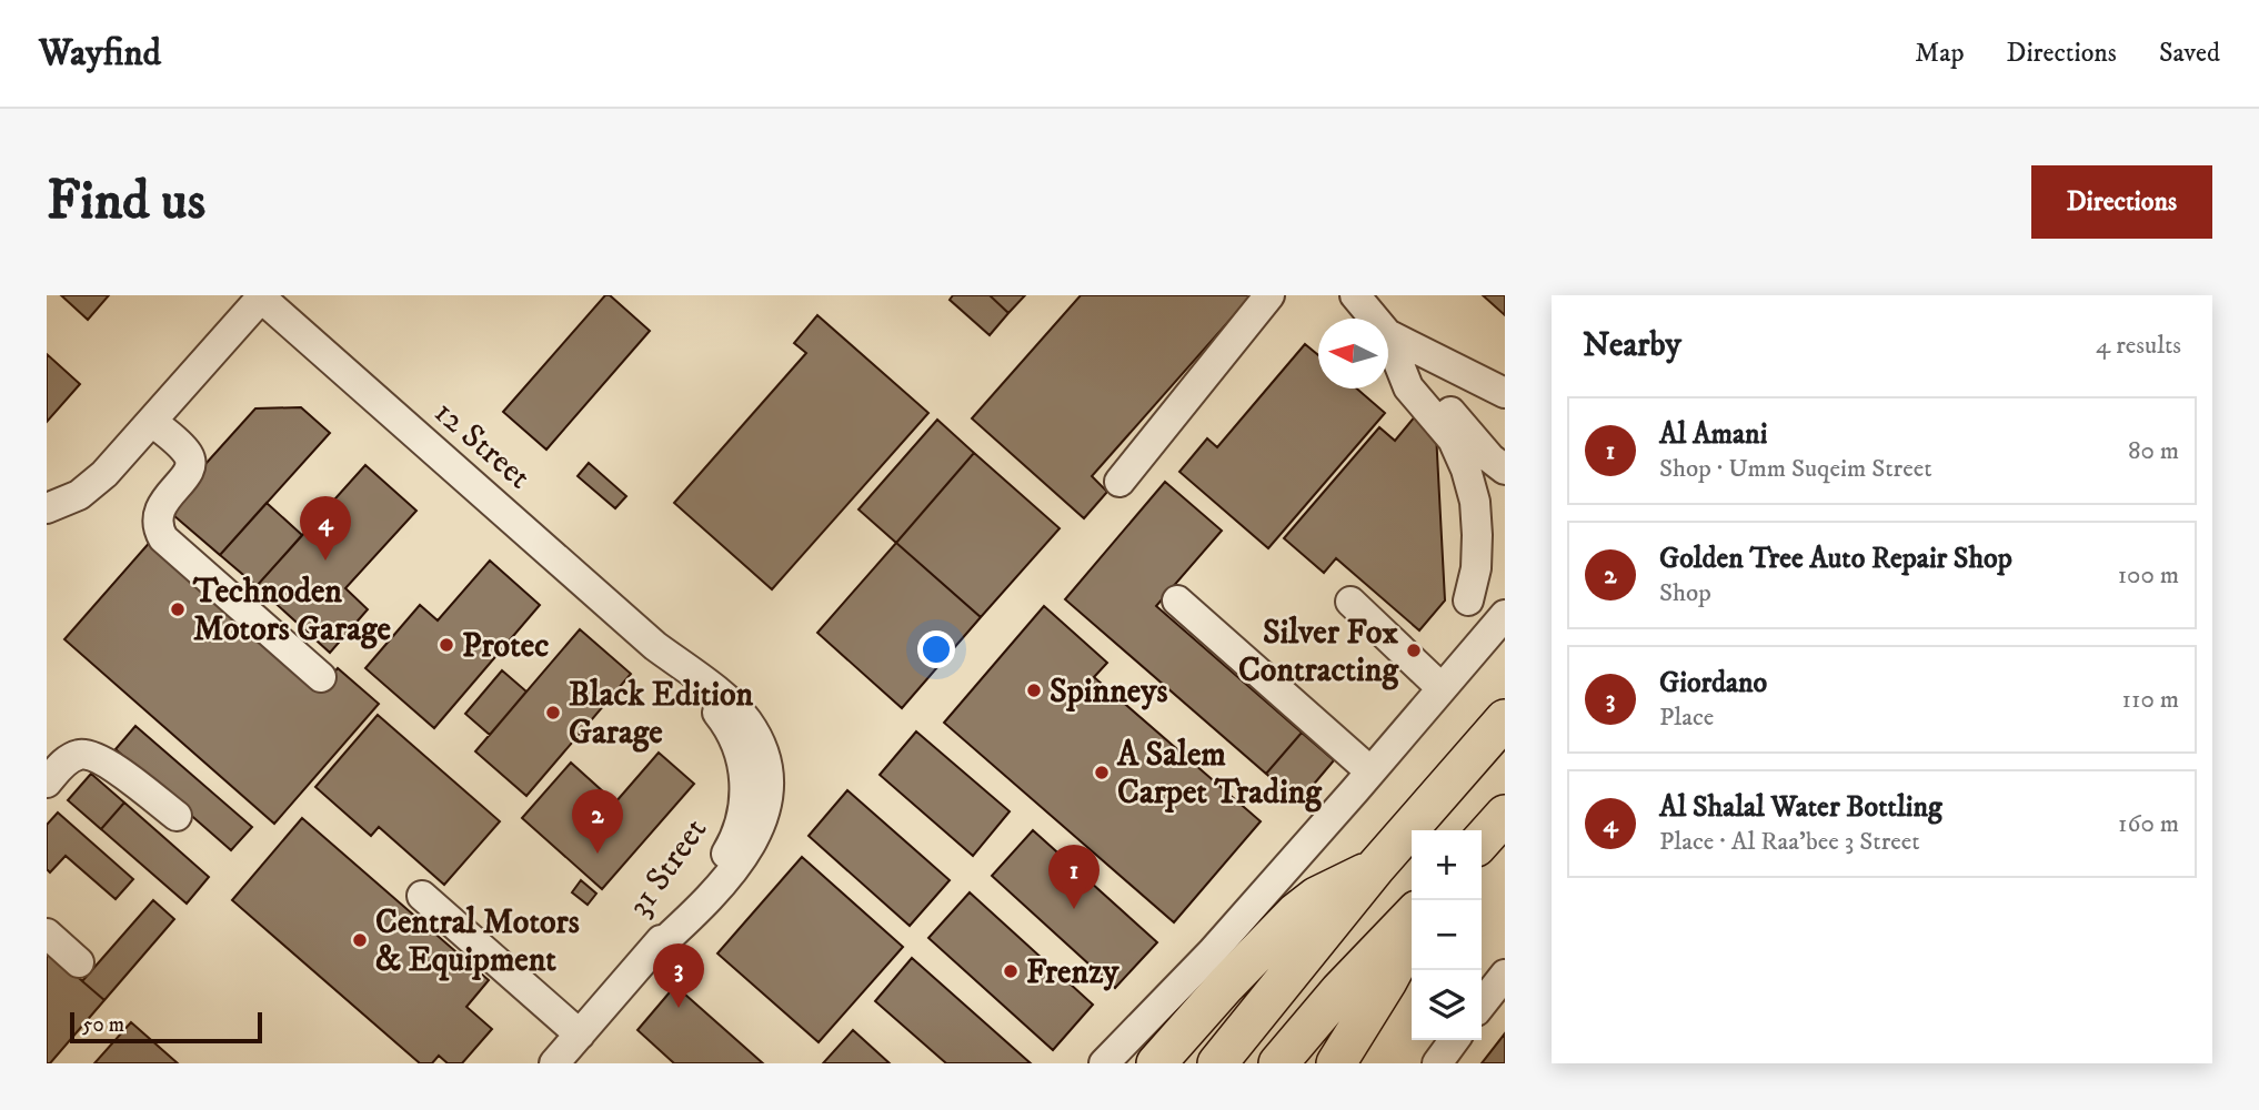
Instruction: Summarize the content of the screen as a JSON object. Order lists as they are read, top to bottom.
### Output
{
  "streets": {
    "street": ["12 Street", "31 Street"]
  },
  "crossings": [
    ["12 Street", "31 Street"]
  ],
  "places": [
    "Technoden Motors Garage",
    "Protec",
    "Silver Fox Contracting",
    "Spinneys",
    "Black Edition Garage",
    "A Salem Carpet Trading",
    "Central Motors & Equipment",
    "Frenzy"
  ],
  "scale_bar": "50 m",
  "north": "left",
  "page": {
    "header": "Wayfind",
    "nav": ["Map", "Directions", "Saved"],
    "buttons": "Directions",
    "title": "Find us",
    "heading": ["Nearby", "4 results"],
    "list": [
      {
        "mark": "1",
        "name": "Al Amani",
        "note": "Shop · Umm Suqeim Street",
        "value": "80 m"
      },
      {
        "mark": "2",
        "name": "Golden Tree Auto Repair Shop",
        "note": "Shop",
        "value": "100 m"
      },
      {
        "mark": "3",
        "name": "Giordano",
        "note": "Place",
        "value": "110 m"
      },
      {
        "mark": "4",
        "name": "Al Shalal Water Bottling",
        "note": "Place · Al Raa'bee 3 Street",
        "value": "160 m"
      }
    ],
    "pins": [
      "4",
      "2",
      "1",
      "3"
    ],
    "map_buttons": ["+", "−"],
    "scale": "50 m"
  }
}
